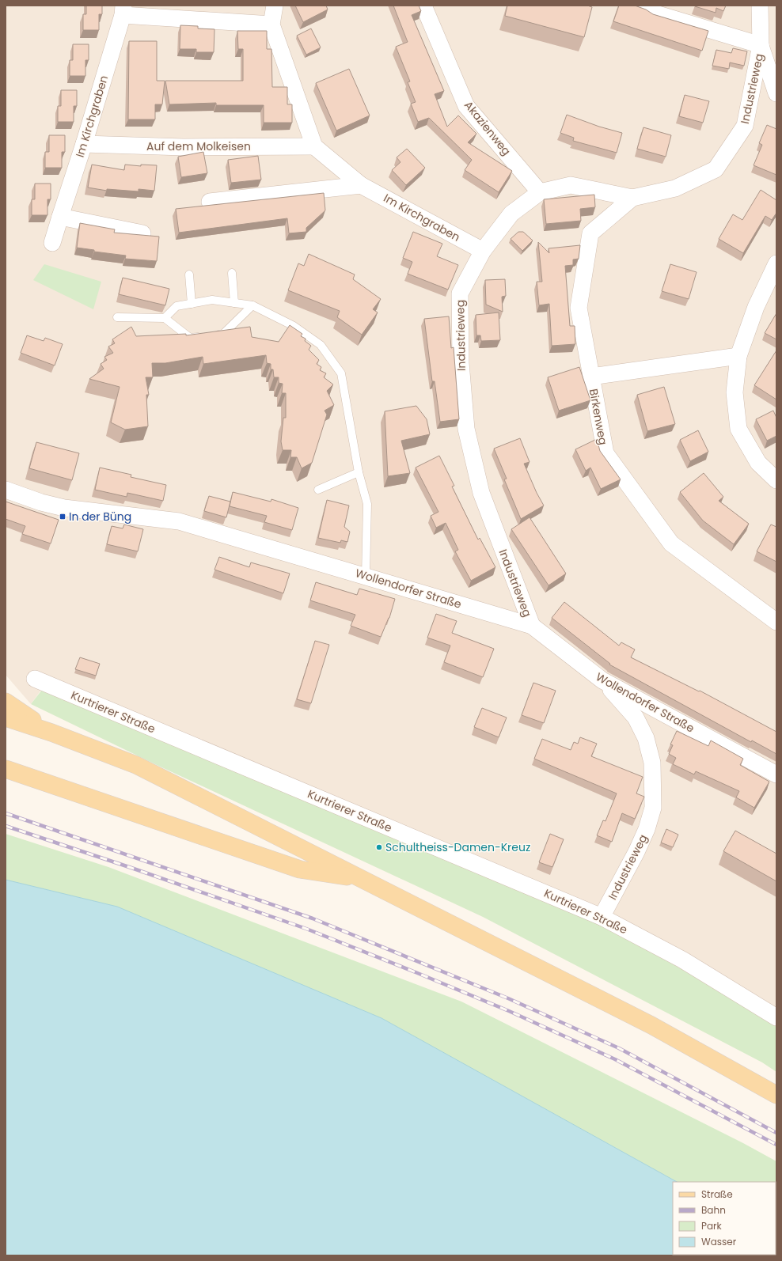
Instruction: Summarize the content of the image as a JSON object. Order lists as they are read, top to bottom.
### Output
{
  "streets": {
    "street": [
      "Industrieweg",
      "Im Kirchgraben",
      "Akazienweg",
      "Auf dem Molkeisen",
      "Birkenweg",
      "Wollendorfer Straße",
      "Kurtrierer Straße"
    ]
  },
  "crossings": [
    ["Industrieweg", "Im Kirchgraben"],
    ["Industrieweg", "Akazienweg"],
    ["Industrieweg", "Birkenweg"],
    ["Industrieweg", "Wollendorfer Straße"],
    ["Industrieweg", "Kurtrierer Straße"],
    ["Im Kirchgraben", "Auf dem Molkeisen"]
  ],
  "places": {
    "transit": ["In der Büng"],
    "other": ["Schultheiss-Damen-Kreuz"]
  },
  "legend": [
    "Straße",
    "Bahn",
    "Park",
    "Wasser"
  ]
}
